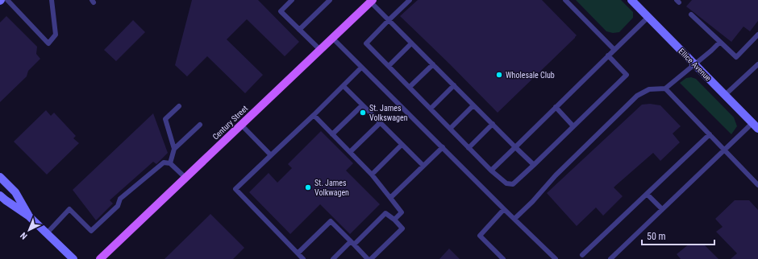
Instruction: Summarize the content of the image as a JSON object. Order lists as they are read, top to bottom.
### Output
{
  "streets": {
    "main road": ["Ellice Avenue", "Century Street"]
  },
  "places": ["Wholesale Club", "St. James Volkswagen", "St. James Volkwagen"],
  "scale_bar": "50 m",
  "north": "bottom left"
}
